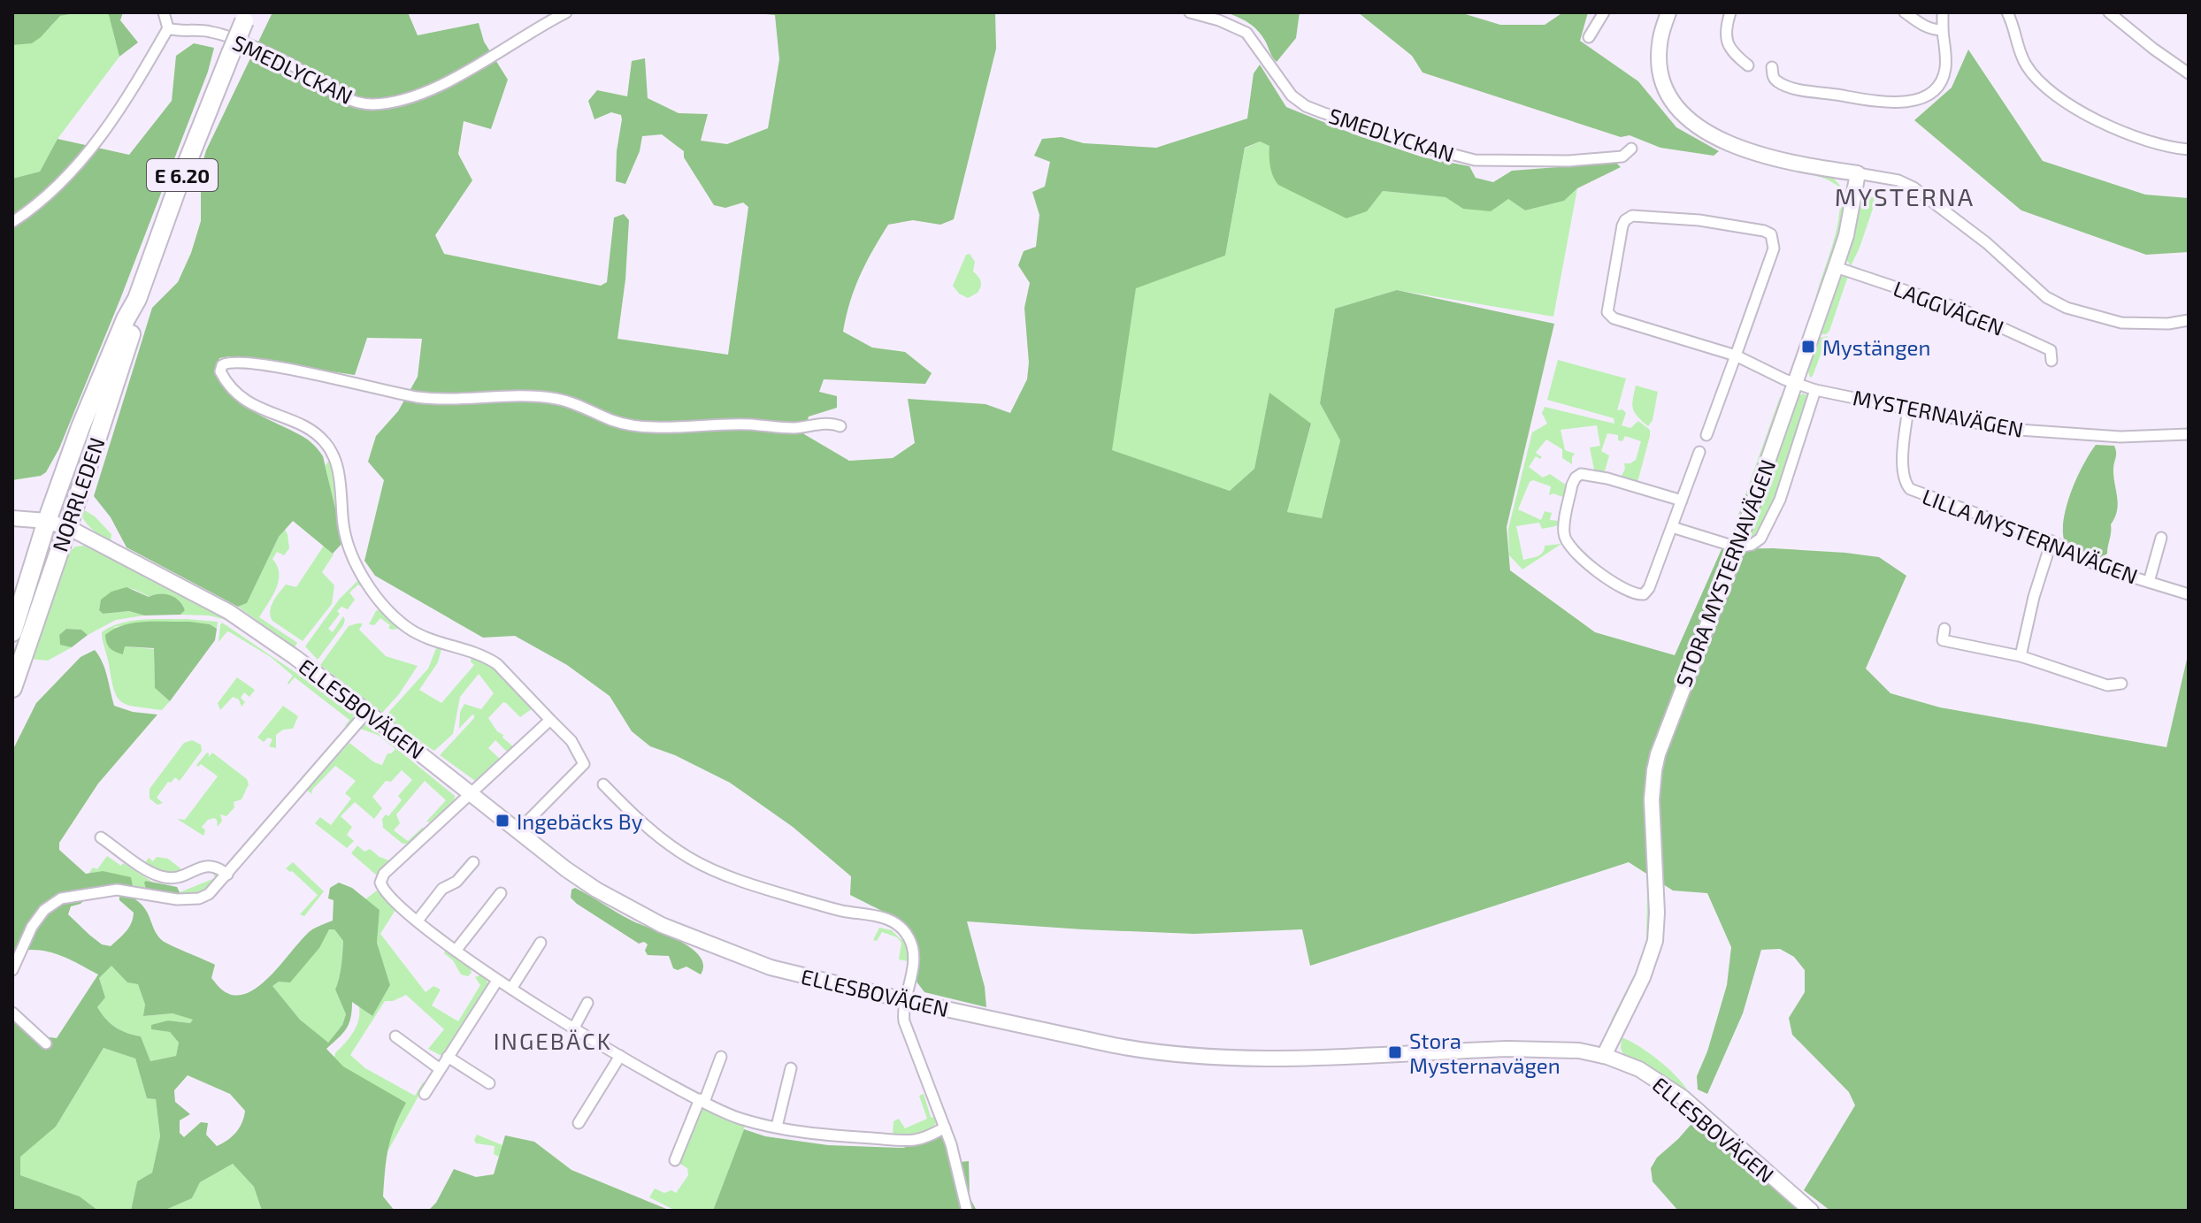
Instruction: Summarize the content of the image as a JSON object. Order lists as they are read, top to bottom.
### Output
{
  "streets": {
    "highway": ["E 6.20", "NORRLEDEN"],
    "main road": ["STORA MYSTERNAVÄGEN", "ELLESBOVÄGEN"],
    "street": [
      "SMEDLYCKAN",
      "LAGGVÄGEN",
      "MYSTERNAVÄGEN",
      "LILLA MYSTERNAVÄGEN"
    ]
  },
  "crossings": [
    ["LAGGVÄGEN", "STORA MYSTERNAVÄGEN"],
    ["MYSTERNAVÄGEN", "LILLA MYSTERNAVÄGEN"],
    ["MYSTERNAVÄGEN", "STORA MYSTERNAVÄGEN"],
    ["NORRLEDEN", "ELLESBOVÄGEN"],
    ["STORA MYSTERNAVÄGEN", "ELLESBOVÄGEN"]
  ],
  "districts": ["MYSTERNA", "INGEBÄCK"],
  "places": {
    "transit": ["Mystängen", "Ingebäcks By", "Stora Mysternavägen"]
  }
}
